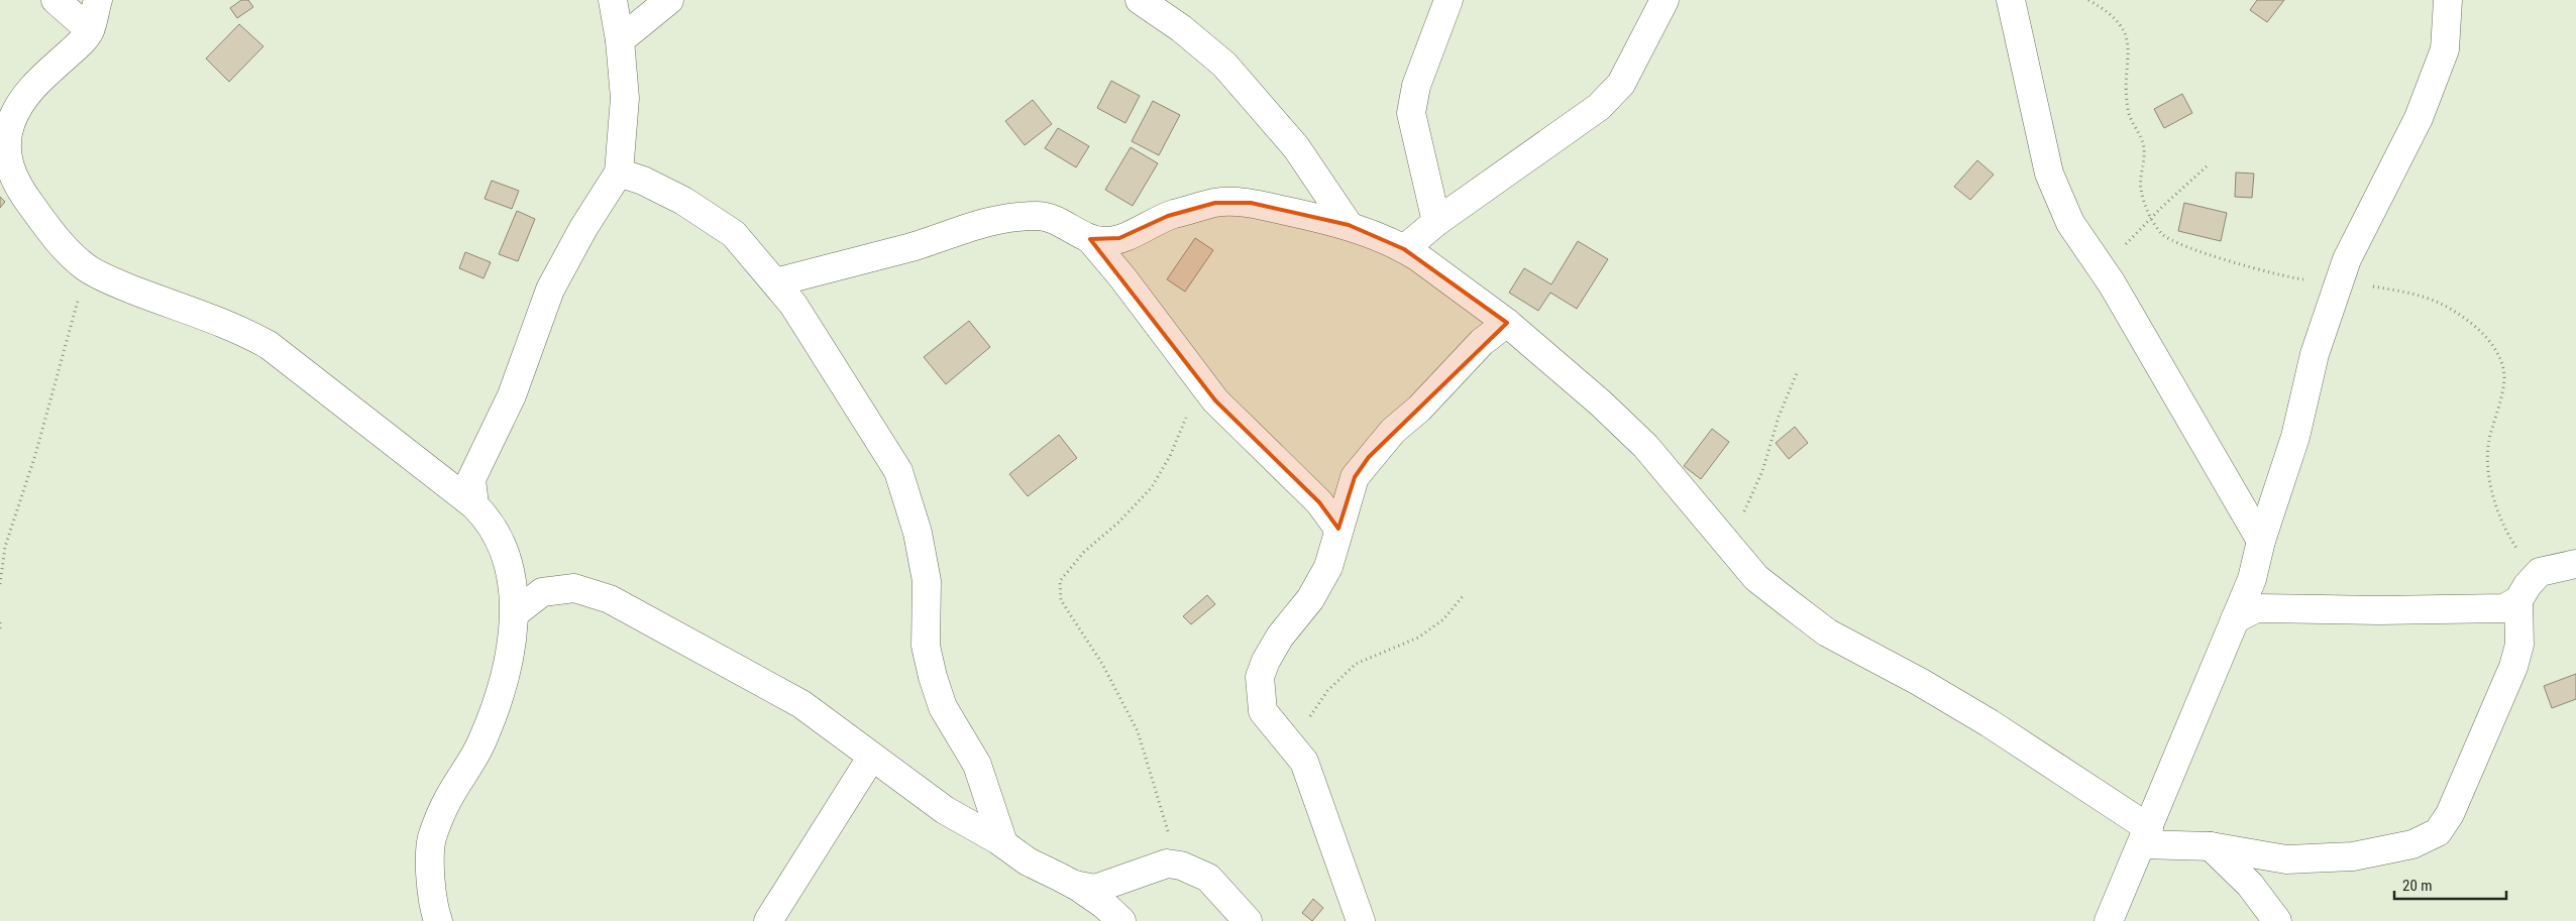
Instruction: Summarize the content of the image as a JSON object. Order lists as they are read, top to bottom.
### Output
{
  "scale_bar": "20 m"
}
